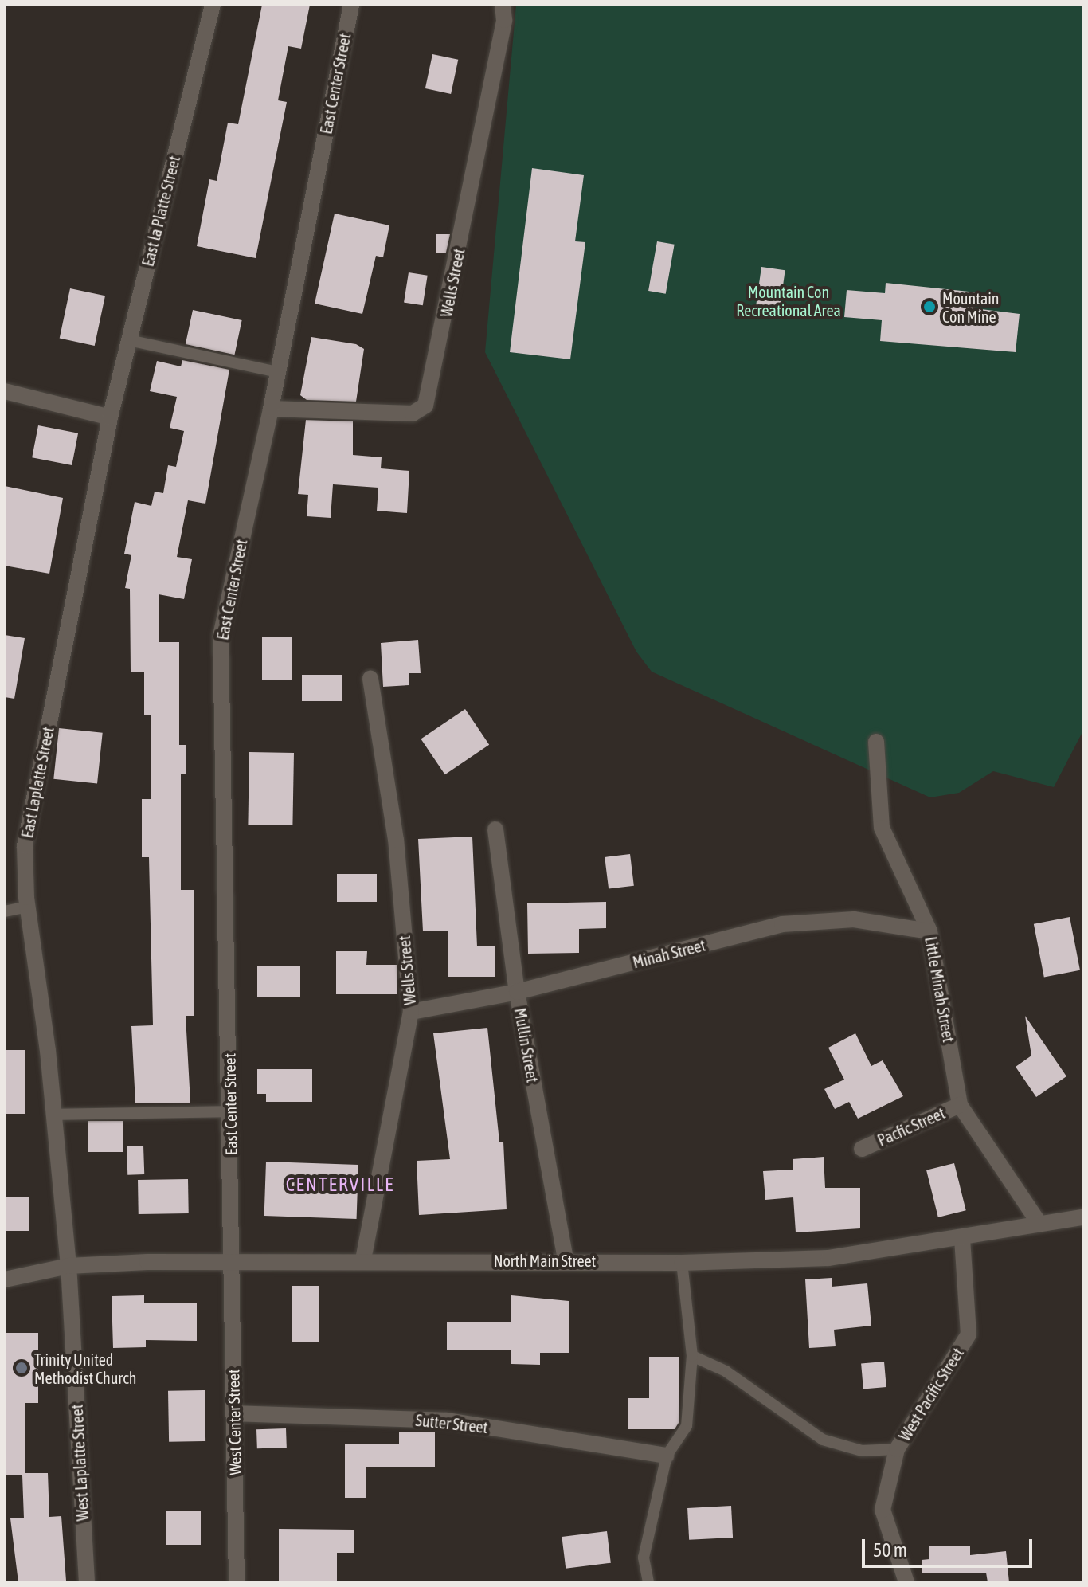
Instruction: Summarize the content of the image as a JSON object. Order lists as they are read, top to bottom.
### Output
{
  "streets": {
    "street": [
      "East Center Street",
      "East la Platte Street",
      "Wells Street",
      "East Laplatte Street",
      "Minah Street",
      "Little Minah Street",
      "Mullin Street",
      "Pacfic Street",
      "North Main Street",
      "West Pacific Street",
      "West Center Street",
      "Sutter Street",
      "West Laplatte Street"
    ]
  },
  "crossings": [
    ["East Center Street", "Wells Street"],
    ["East Center Street", "North Main Street"],
    ["East Center Street", "West Center Street"],
    ["East la Platte Street", "East Laplatte Street"],
    ["Wells Street", "Minah Street"],
    ["Wells Street", "North Main Street"],
    ["East Laplatte Street", "North Main Street"],
    ["East Laplatte Street", "West Laplatte Street"],
    ["Minah Street", "Little Minah Street"],
    ["Minah Street", "Mullin Street"],
    ["Little Minah Street", "Pacfic Street"],
    ["Little Minah Street", "North Main Street"],
    ["Mullin Street", "North Main Street"],
    ["North Main Street", "West Pacific Street"],
    ["North Main Street", "West Center Street"],
    ["North Main Street", "West Laplatte Street"],
    ["West Center Street", "Sutter Street"]
  ],
  "districts": ["CENTERVILLE"],
  "parks": ["Mountain Con Recreational Area"],
  "places": ["Mountain Con Mine", "Trinity United Methodist Church"],
  "scale_bar": "50 m"
}
